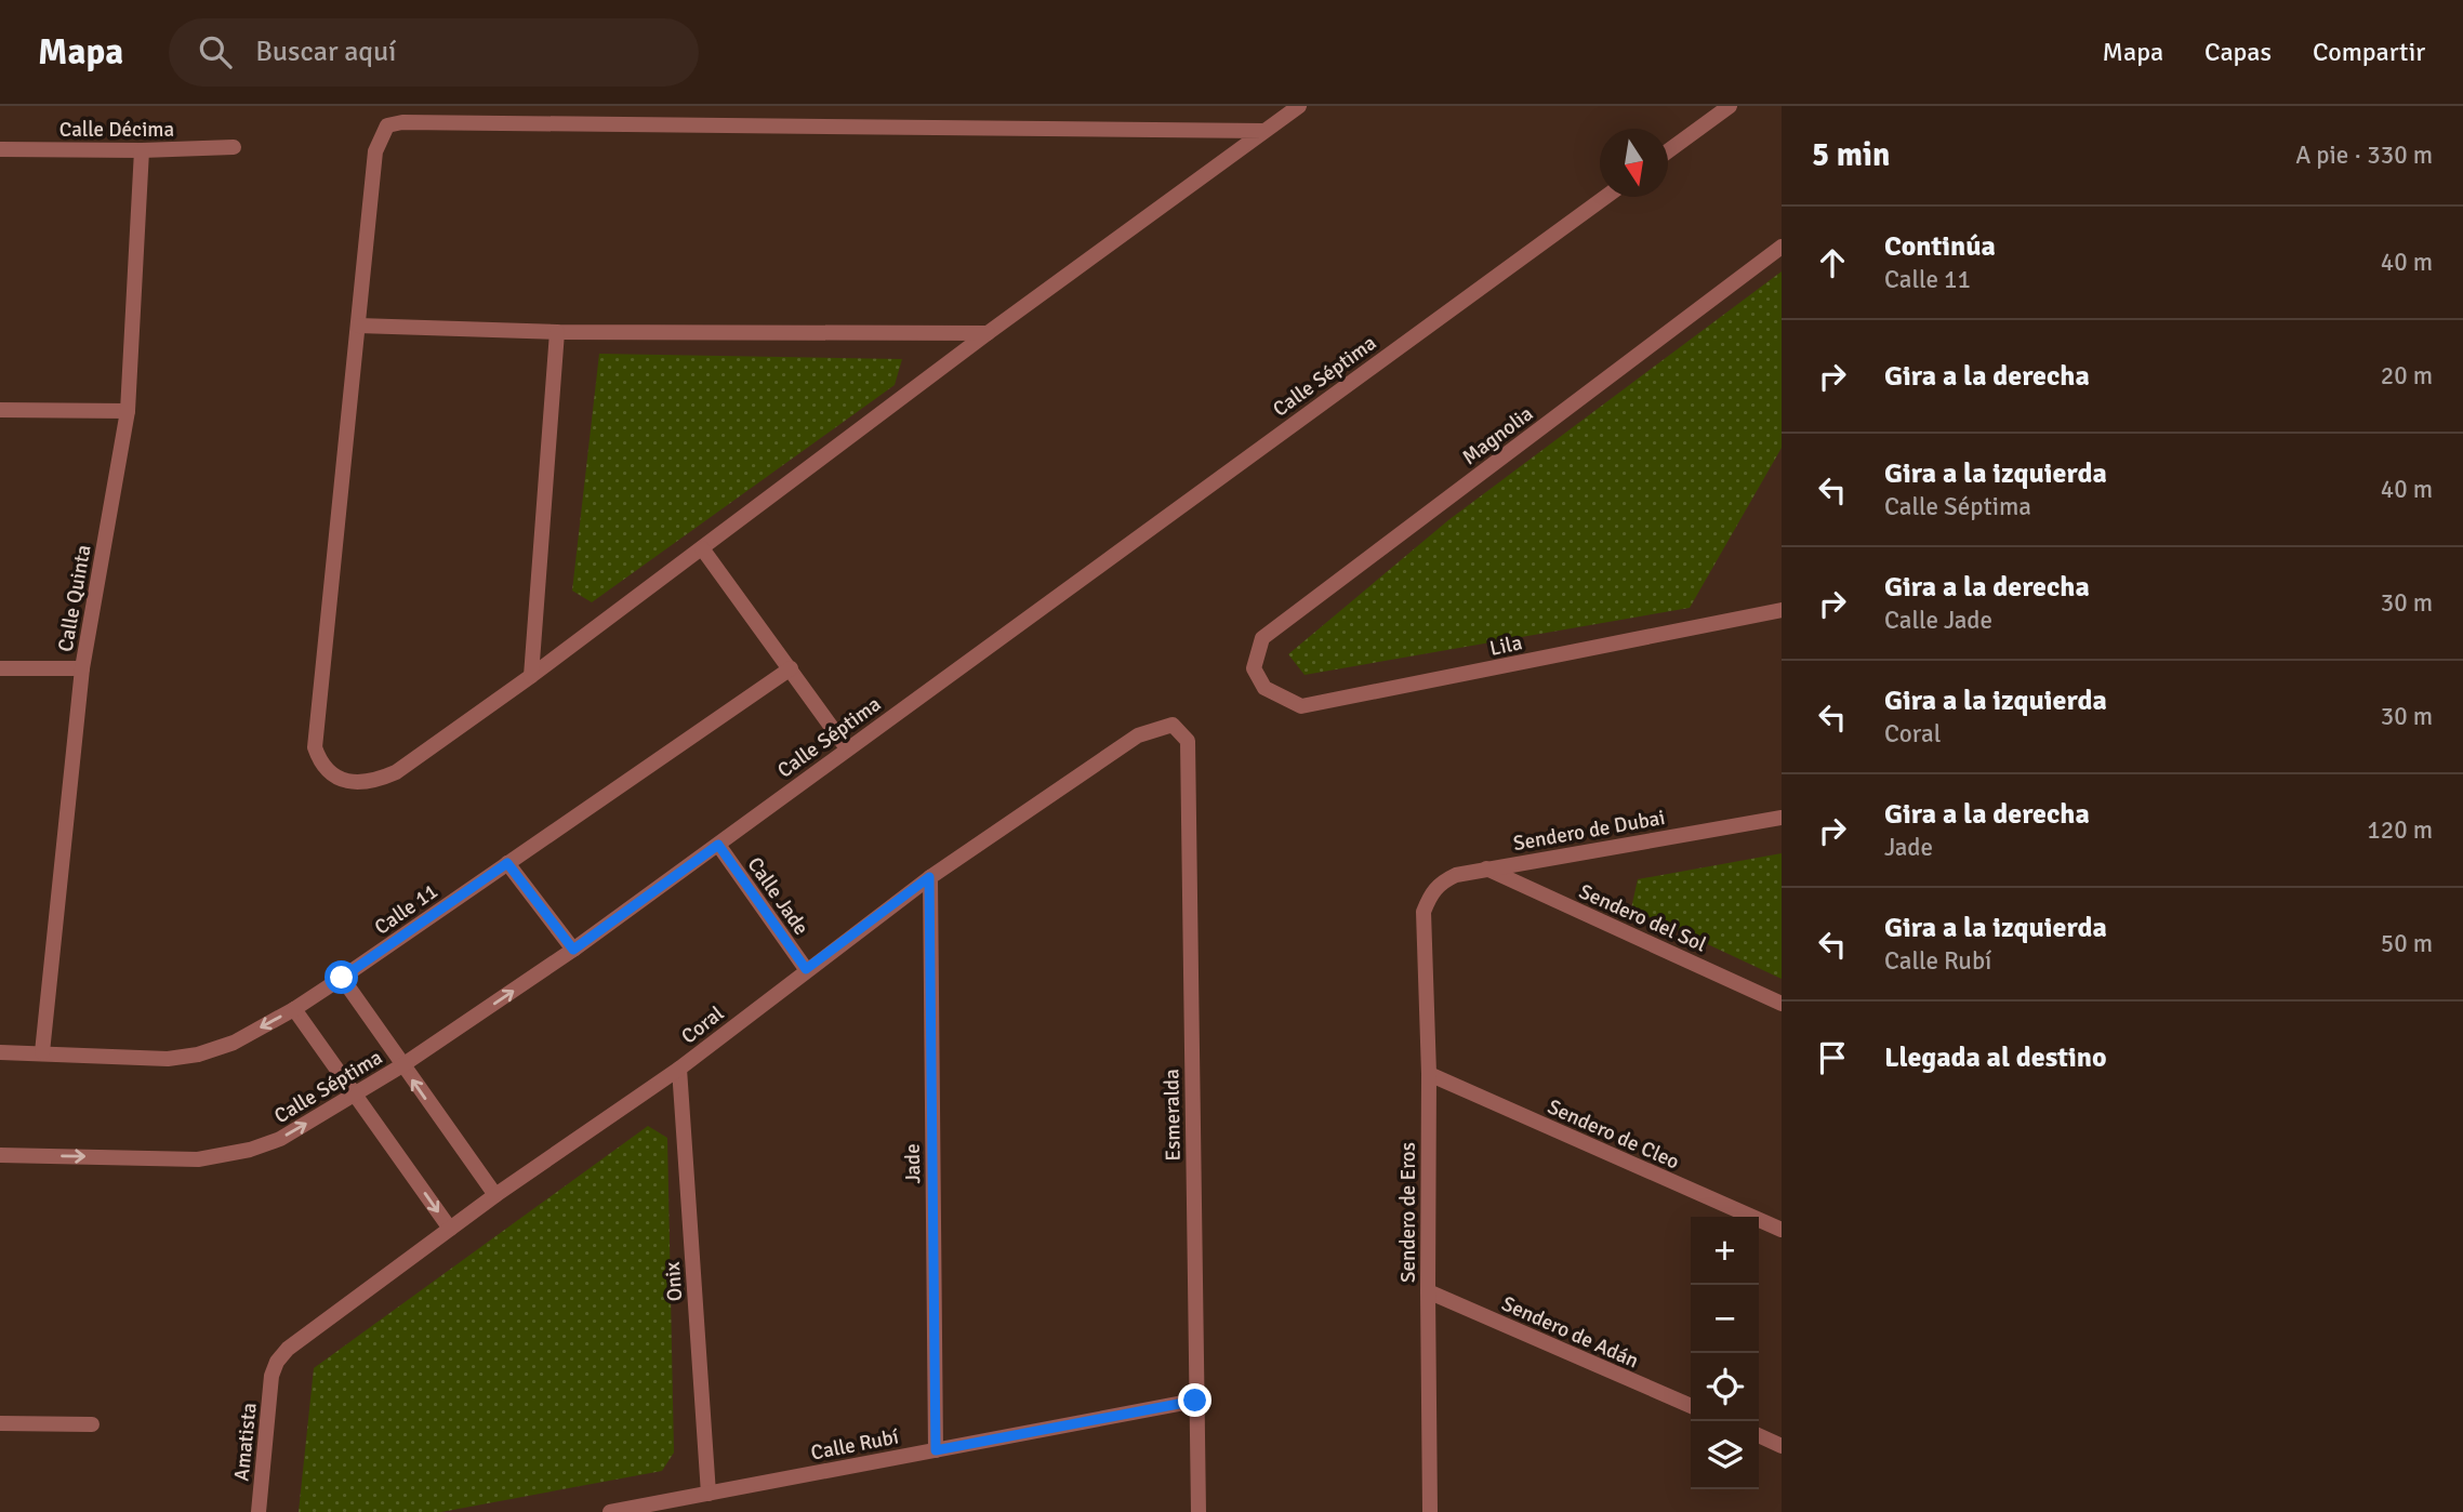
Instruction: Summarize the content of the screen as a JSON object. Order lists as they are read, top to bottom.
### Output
{
  "streets": {
    "street": [
      "Calle Décima",
      "Calle Séptima",
      "Magnolia",
      "Calle Quinta",
      "Lila",
      "Sendero de Dubai",
      "Calle Jade",
      "Calle 11",
      "Sendero del Sol",
      "Coral",
      "Esmeralda",
      "Sendero de Cleo",
      "Jade",
      "Sendero de Eros",
      "Onix",
      "Sendero de Adán",
      "Amatista",
      "Calle Rubí"
    ]
  },
  "crossings": [
    ["Calle Décima", "Calle Quinta"],
    ["Calle Séptima", "Calle Jade"],
    ["Magnolia", "Lila"],
    ["Calle Quinta", "Calle 11"],
    ["Sendero de Dubai", "Sendero del Sol"],
    ["Sendero de Dubai", "Sendero de Eros"],
    ["Calle Jade", "Coral"],
    ["Coral", "Esmeralda"],
    ["Coral", "Jade"],
    ["Coral", "Onix"],
    ["Coral", "Amatista"],
    ["Esmeralda", "Calle Rubí"],
    ["Sendero de Cleo", "Sendero de Eros"],
    ["Jade", "Calle Rubí"],
    ["Sendero de Eros", "Sendero de Adán"],
    ["Onix", "Calle Rubí"]
  ],
  "north": "bottom",
  "page": {
    "header": "Mapa",
    "search": "Buscar aquí",
    "nav": ["Mapa", "Capas", "Compartir"],
    "heading": ["5 min", "A pie · 330 m"],
    "list": [
      ["Continúa", "Calle 11", "40 m"],
      ["Gira a la derecha", "20 m"],
      ["Gira a la izquierda", "Calle Séptima", "40 m"],
      ["Gira a la derecha", "Calle Jade", "30 m"],
      ["Gira a la izquierda", "Coral", "30 m"],
      ["Gira a la derecha", "Jade", "120 m"],
      ["Gira a la izquierda", "Calle Rubí", "50 m"],
      "Llegada al destino"
    ],
    "map_buttons": ["+", "−"]
  }
}
